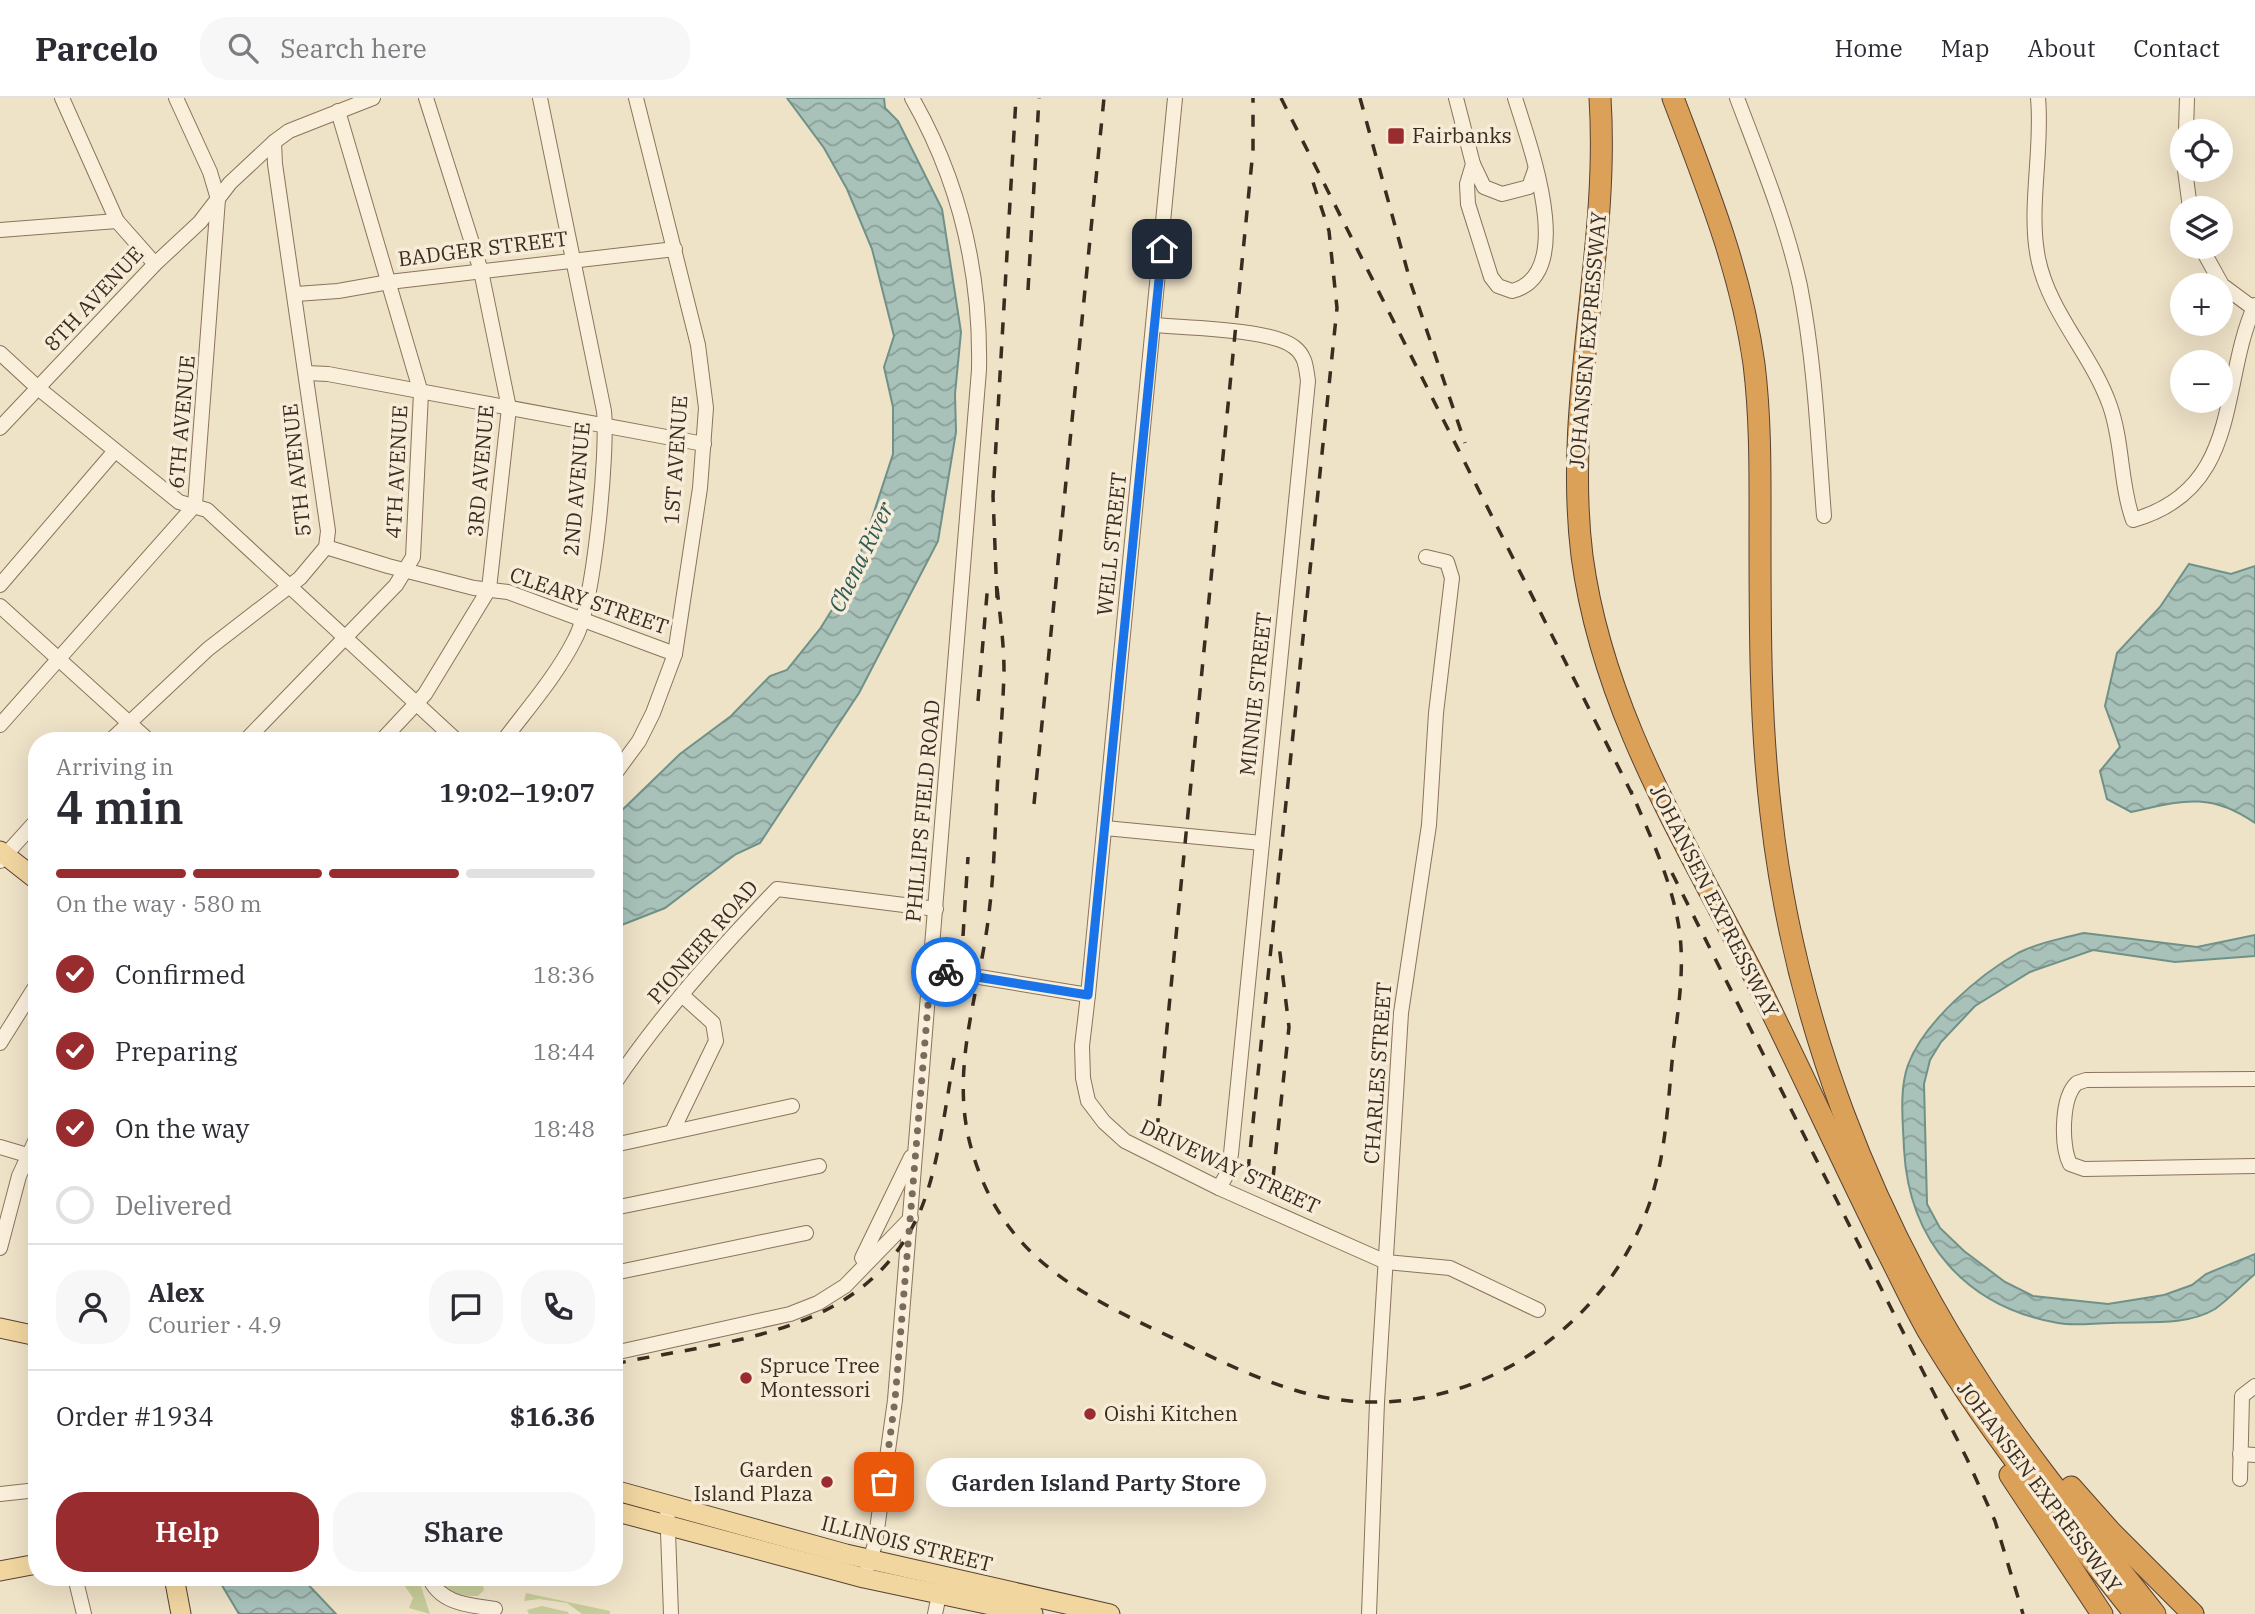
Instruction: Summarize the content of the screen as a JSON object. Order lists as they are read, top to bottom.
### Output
{
  "streets": {
    "highway": ["JOHANSEN EXPRESSWAY"],
    "main road": ["ILLINOIS STREET"],
    "street": [
      "BADGER STREET",
      "8TH AVENUE",
      "6TH AVENUE",
      "1ST AVENUE",
      "5TH AVENUE",
      "3RD AVENUE",
      "4TH AVENUE",
      "2ND AVENUE",
      "WELL STREET",
      "CLEARY STREET",
      "MINNIE STREET",
      "PHILLIPS FIELD ROAD",
      "PIONEER ROAD",
      "CHARLES STREET",
      "DRIVEWAY STREET"
    ]
  },
  "crossings": [
    ["BADGER STREET", "1ST AVENUE"],
    ["BADGER STREET", "5TH AVENUE"],
    ["BADGER STREET", "3RD AVENUE"],
    ["BADGER STREET", "4TH AVENUE"],
    ["BADGER STREET", "2ND AVENUE"],
    ["8TH AVENUE", "6TH AVENUE"],
    ["8TH AVENUE", "5TH AVENUE"],
    ["8TH AVENUE", "4TH AVENUE"],
    ["1ST AVENUE", "CLEARY STREET"],
    ["5TH AVENUE", "CLEARY STREET"],
    ["3RD AVENUE", "CLEARY STREET"],
    ["4TH AVENUE", "CLEARY STREET"],
    ["2ND AVENUE", "CLEARY STREET"],
    ["WELL STREET", "MINNIE STREET"],
    ["WELL STREET", "DRIVEWAY STREET"],
    ["MINNIE STREET", "DRIVEWAY STREET"],
    ["PHILLIPS FIELD ROAD", "PIONEER ROAD"],
    ["PHILLIPS FIELD ROAD", "ILLINOIS STREET"],
    ["CHARLES STREET", "DRIVEWAY STREET"]
  ],
  "water": ["Chena River"],
  "places": {
    "transit": ["Fairbanks"],
    "other": [
      "Spruce Tree Montessori",
      "Oishi Kitchen",
      "Garden Island Plaza",
      "Garden Island Party Store"
    ]
  },
  "page": {
    "header": "Parcelo",
    "search": "Search here",
    "nav": [
      "Home",
      "Map",
      "About",
      "Contact"
    ],
    "map_buttons": ["+", "−"],
    "heading": ["4 min", "Arriving in", "19:02–19:07"],
    "panel": [
      "Alex",
      "Courier · 4.9",
      "Order #1934",
      "$16.36"
    ],
    "bar": "On the way · 580 m",
    "list": [
      ["Confirmed", "18:36"],
      ["Preparing", "18:44"],
      ["On the way", "18:48"],
      "Delivered"
    ],
    "bubble": "Garden Island Party Store",
    "buttons": ["Help", "Share"]
  }
}
